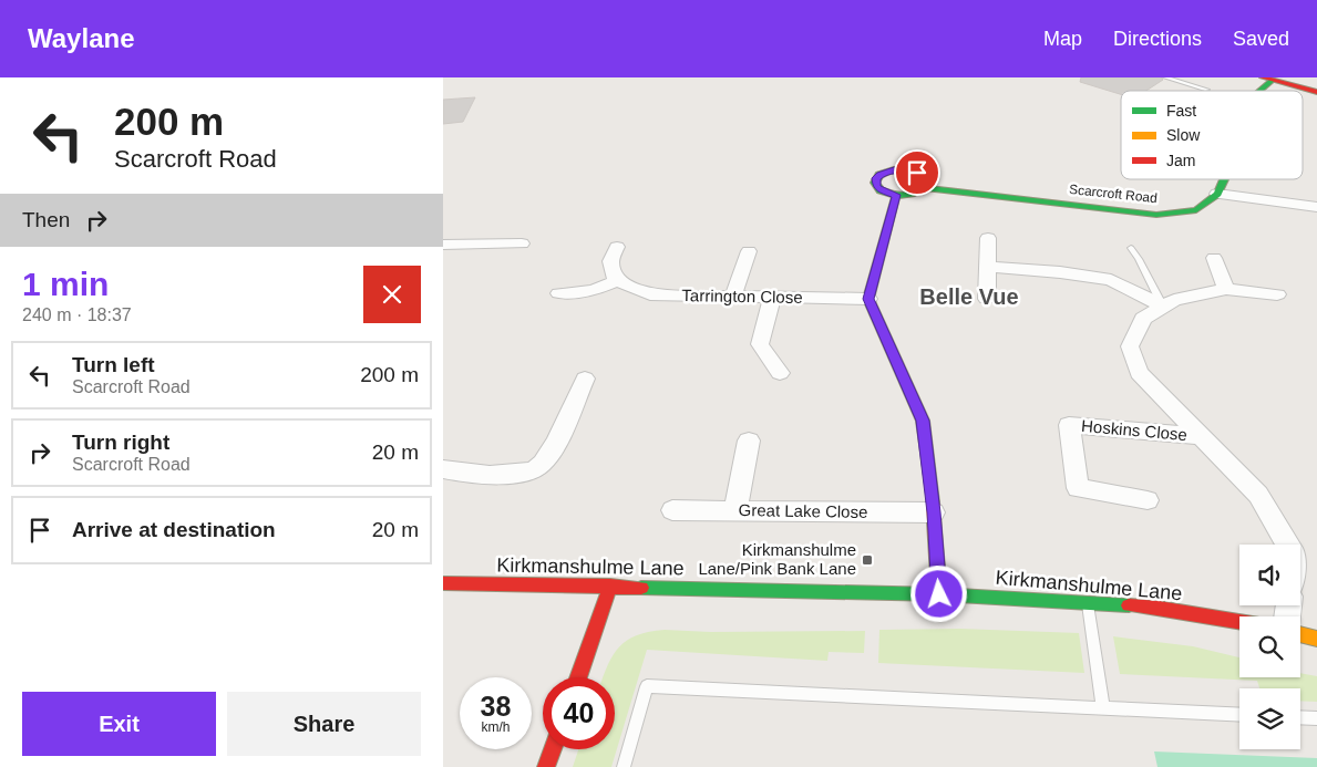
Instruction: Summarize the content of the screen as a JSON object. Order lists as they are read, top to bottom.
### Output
{
  "streets": {
    "main road": ["Scarcroft Road", "Kirkmanshulme Lane"],
    "street": ["Tarrington Close", "Hoskins Close", "Great Lake Close"]
  },
  "districts": ["Belle Vue"],
  "places": {
    "transit": ["Kirkmanshulme Lane/Pink Bank Lane"]
  },
  "legend": ["Fast", "Slow", "Jam"],
  "page": {
    "header": "Waylane",
    "nav": ["Map", "Directions", "Saved"],
    "turn": ["200 m", "Scarcroft Road"],
    "then": "Then",
    "heading": ["1 min", "240 m · 18:37"],
    "list": [
      {
        "name": "Turn left",
        "note": "Scarcroft Road",
        "value": "200 m"
      },
      {
        "name": "Turn right",
        "note": "Scarcroft Road",
        "value": "20 m"
      },
      {
        "name": "Arrive at destination",
        "value": "20 m"
      }
    ],
    "speed": "38 km/h",
    "limit": "40",
    "buttons": ["Exit", "Share"]
  }
}
